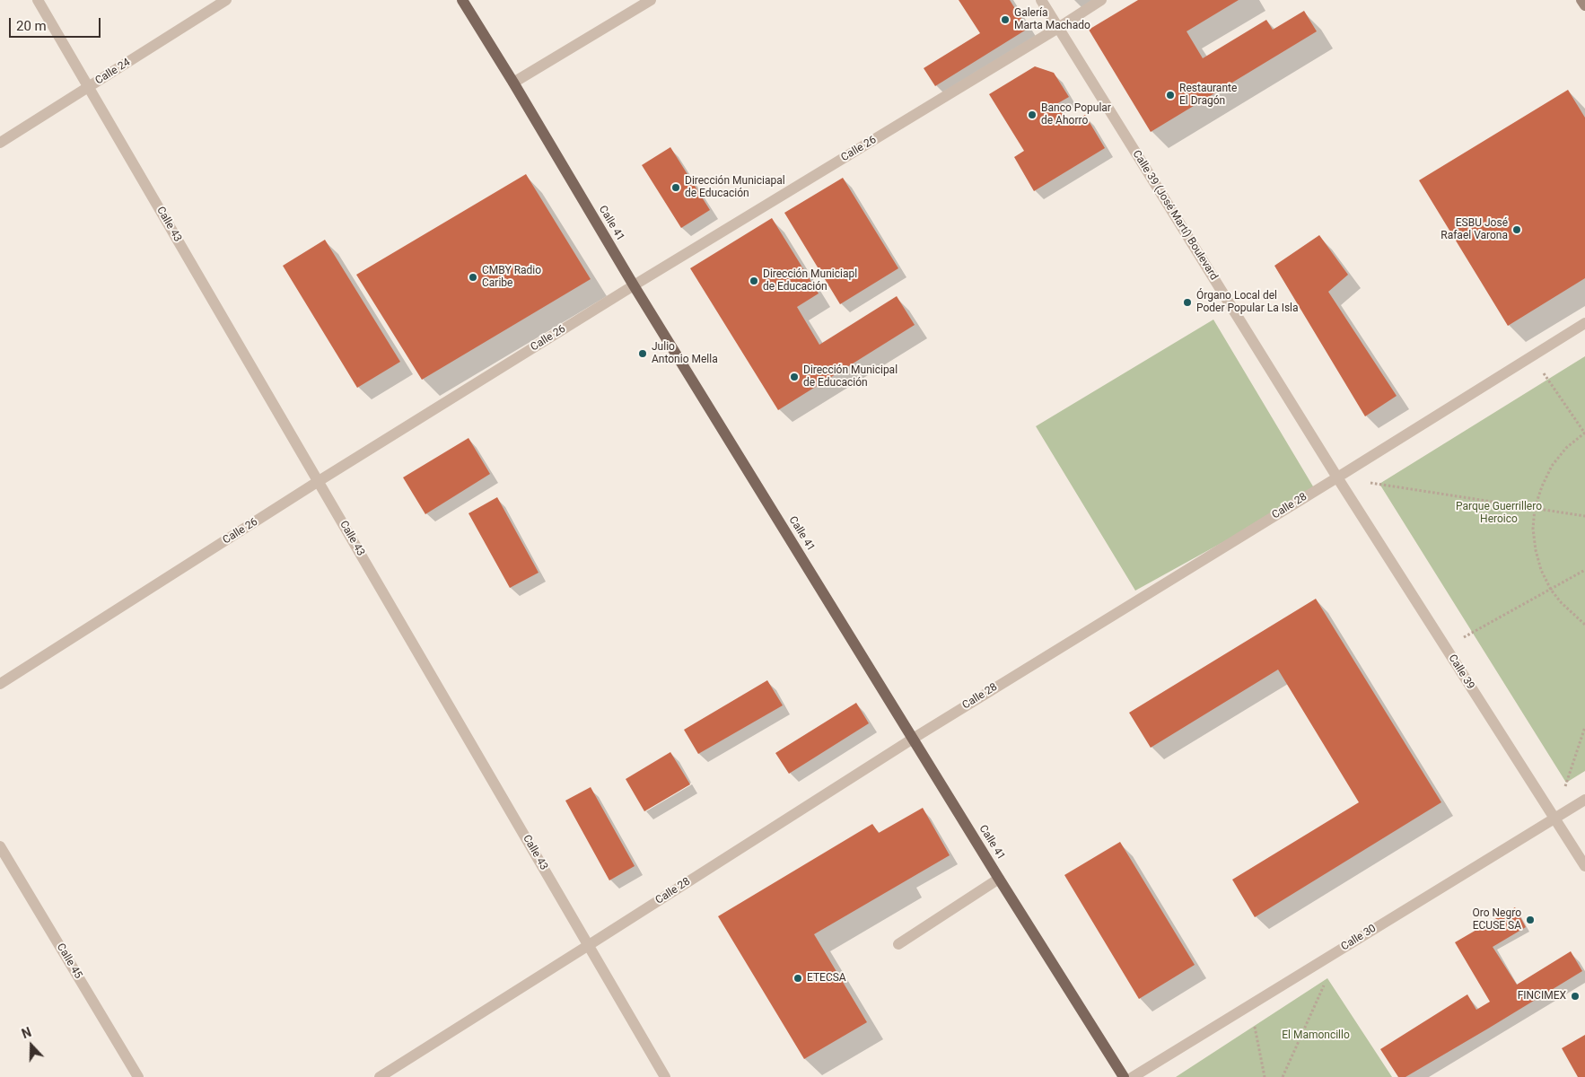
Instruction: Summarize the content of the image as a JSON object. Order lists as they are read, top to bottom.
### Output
{
  "streets": {
    "main road": ["Calle 41"],
    "street": [
      "Calle 24",
      "Calle 26",
      "Calle 39 (José Martí) Boulevard",
      "Calle 43",
      "Calle 28",
      "Calle 39",
      "Calle 30",
      "Calle 45"
    ]
  },
  "crossings": [
    ["Calle 24", "Calle 43"],
    ["Calle 26", "Calle 39 (José Martí) Boulevard"],
    ["Calle 26", "Calle 41"],
    ["Calle 26", "Calle 43"],
    ["Calle 39 (José Martí) Boulevard", "Calle 28"],
    ["Calle 39 (José Martí) Boulevard", "Calle 39"],
    ["Calle 41", "Calle 28"],
    ["Calle 43", "Calle 28"],
    ["Calle 28", "Calle 39"],
    ["Calle 39", "Calle 30"]
  ],
  "parks": ["Parque Guerrillero Heroico", "El Mamoncillo"],
  "places": [
    "Galería Marta Machado",
    "Restaurante El Dragón",
    "Banco Popular de Ahorro",
    "Dirección Municiapal de Educación",
    "ESBU José Rafael Varona",
    "CMBY Radio Caribe",
    "Dirección Municiapl de Educación",
    "Órgano Local del Poder Popular La Isla",
    "Julio Antonio Mella",
    "Dirección Municipal de Educación",
    "Oro Negro ECUSE SA",
    "ETECSA",
    "FINCIMEX"
  ],
  "scale_bar": "20 m",
  "north": "top"
}
